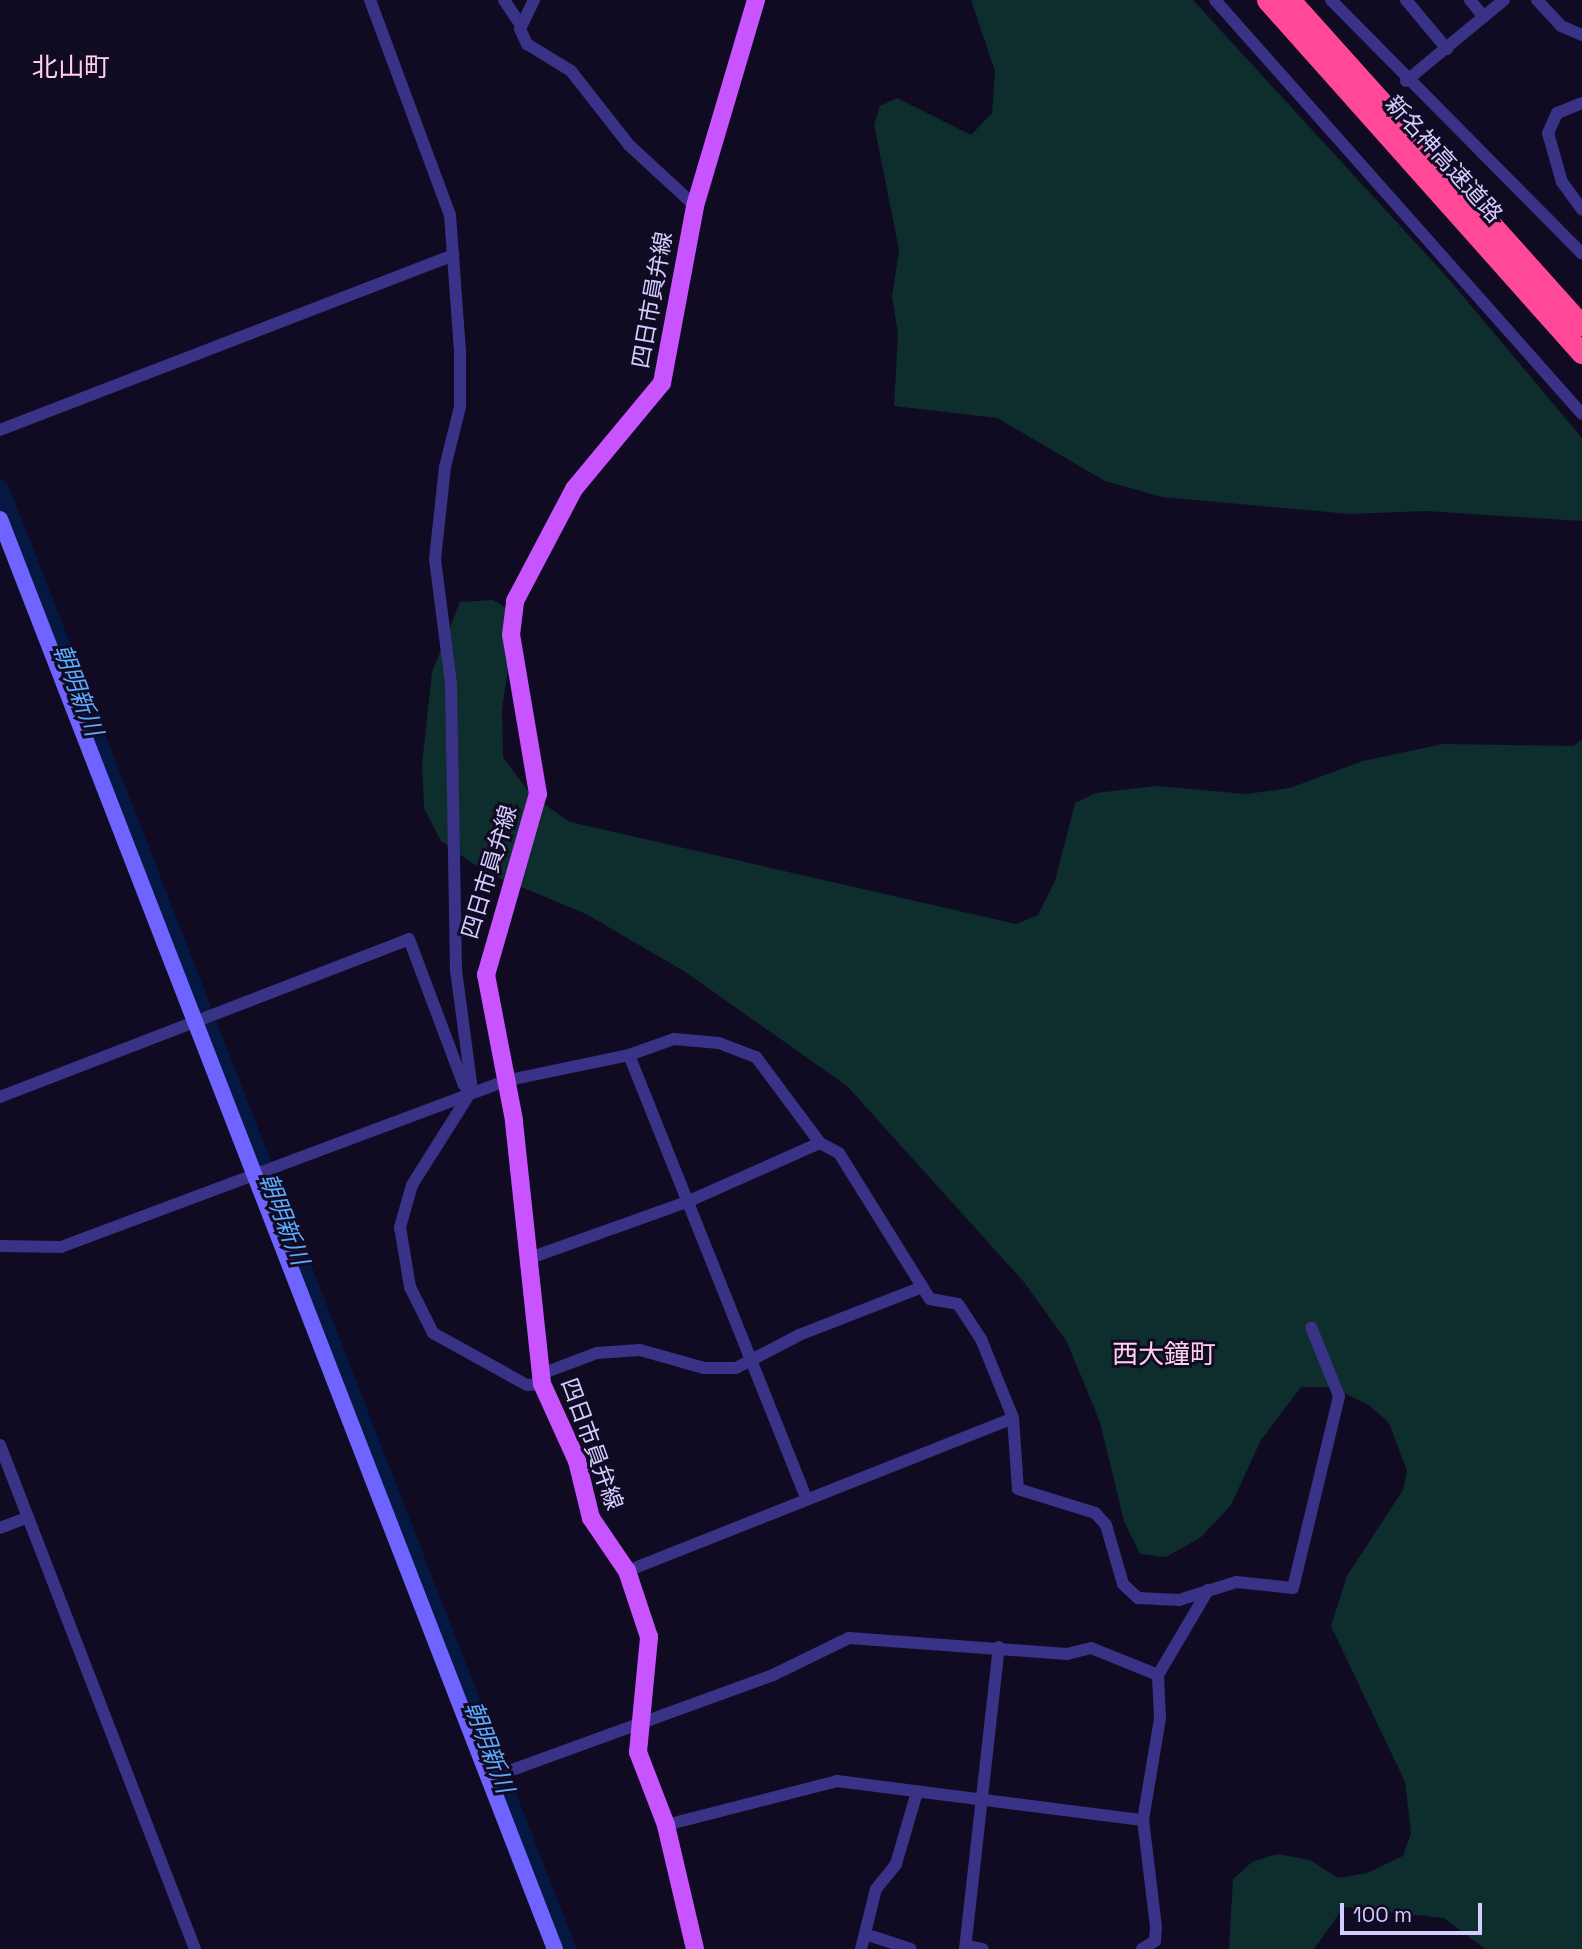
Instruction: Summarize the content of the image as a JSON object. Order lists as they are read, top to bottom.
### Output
{
  "streets": {
    "highway": ["新名神高速道路"],
    "main road": ["四日市員弁線"]
  },
  "districts": ["北山町", "西大鐘町"],
  "water": ["朝明新川"],
  "scale_bar": "100 m"
}
